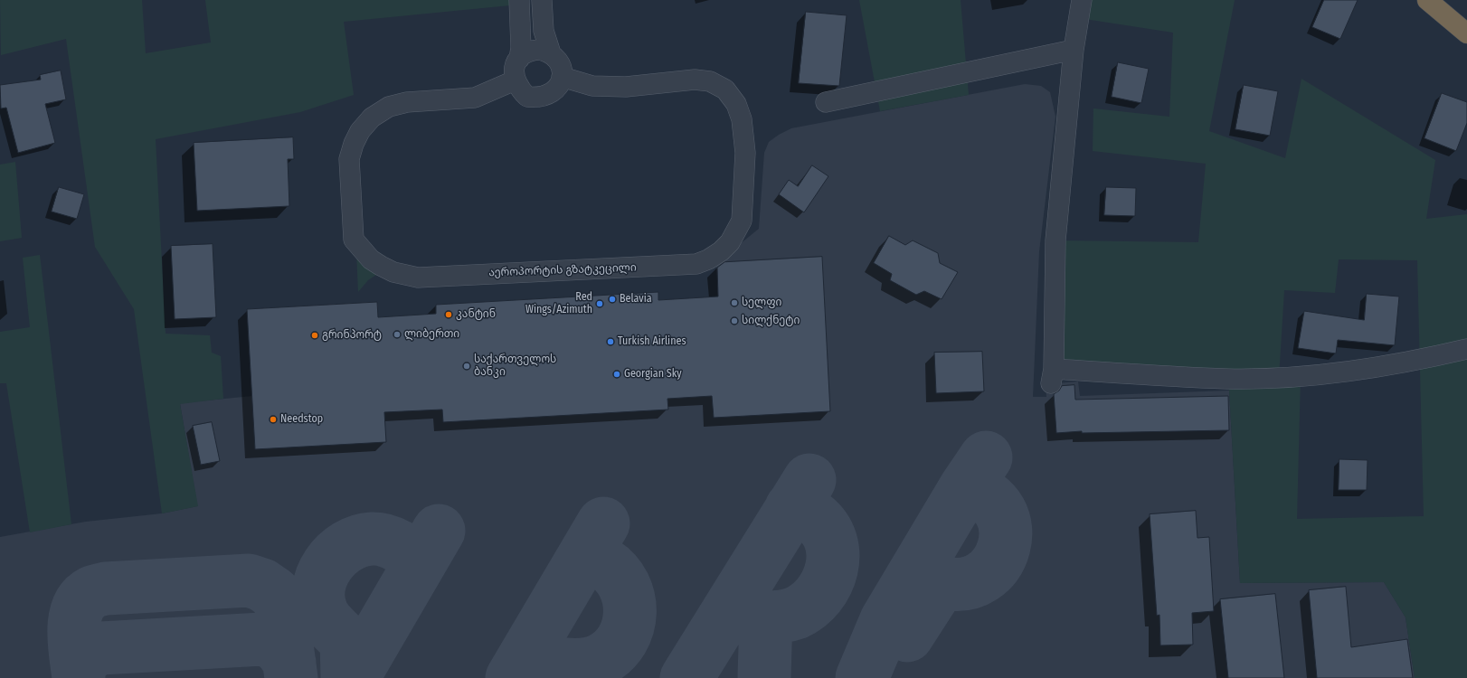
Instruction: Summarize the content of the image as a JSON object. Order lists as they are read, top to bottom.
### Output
{
  "streets": {
    "street": ["აეროპორტის გზატკეცილი"]
  },
  "places": [
    "Belavia",
    "სელფი",
    "Red Wings/Azimuth",
    "კანტინ",
    "სილქნეტი",
    "ლიბერთი",
    "გრინპორტ",
    "Turkish Airlines",
    "საქართველოს ბანკი",
    "Georgian Sky",
    "Needstop"
  ]
}
